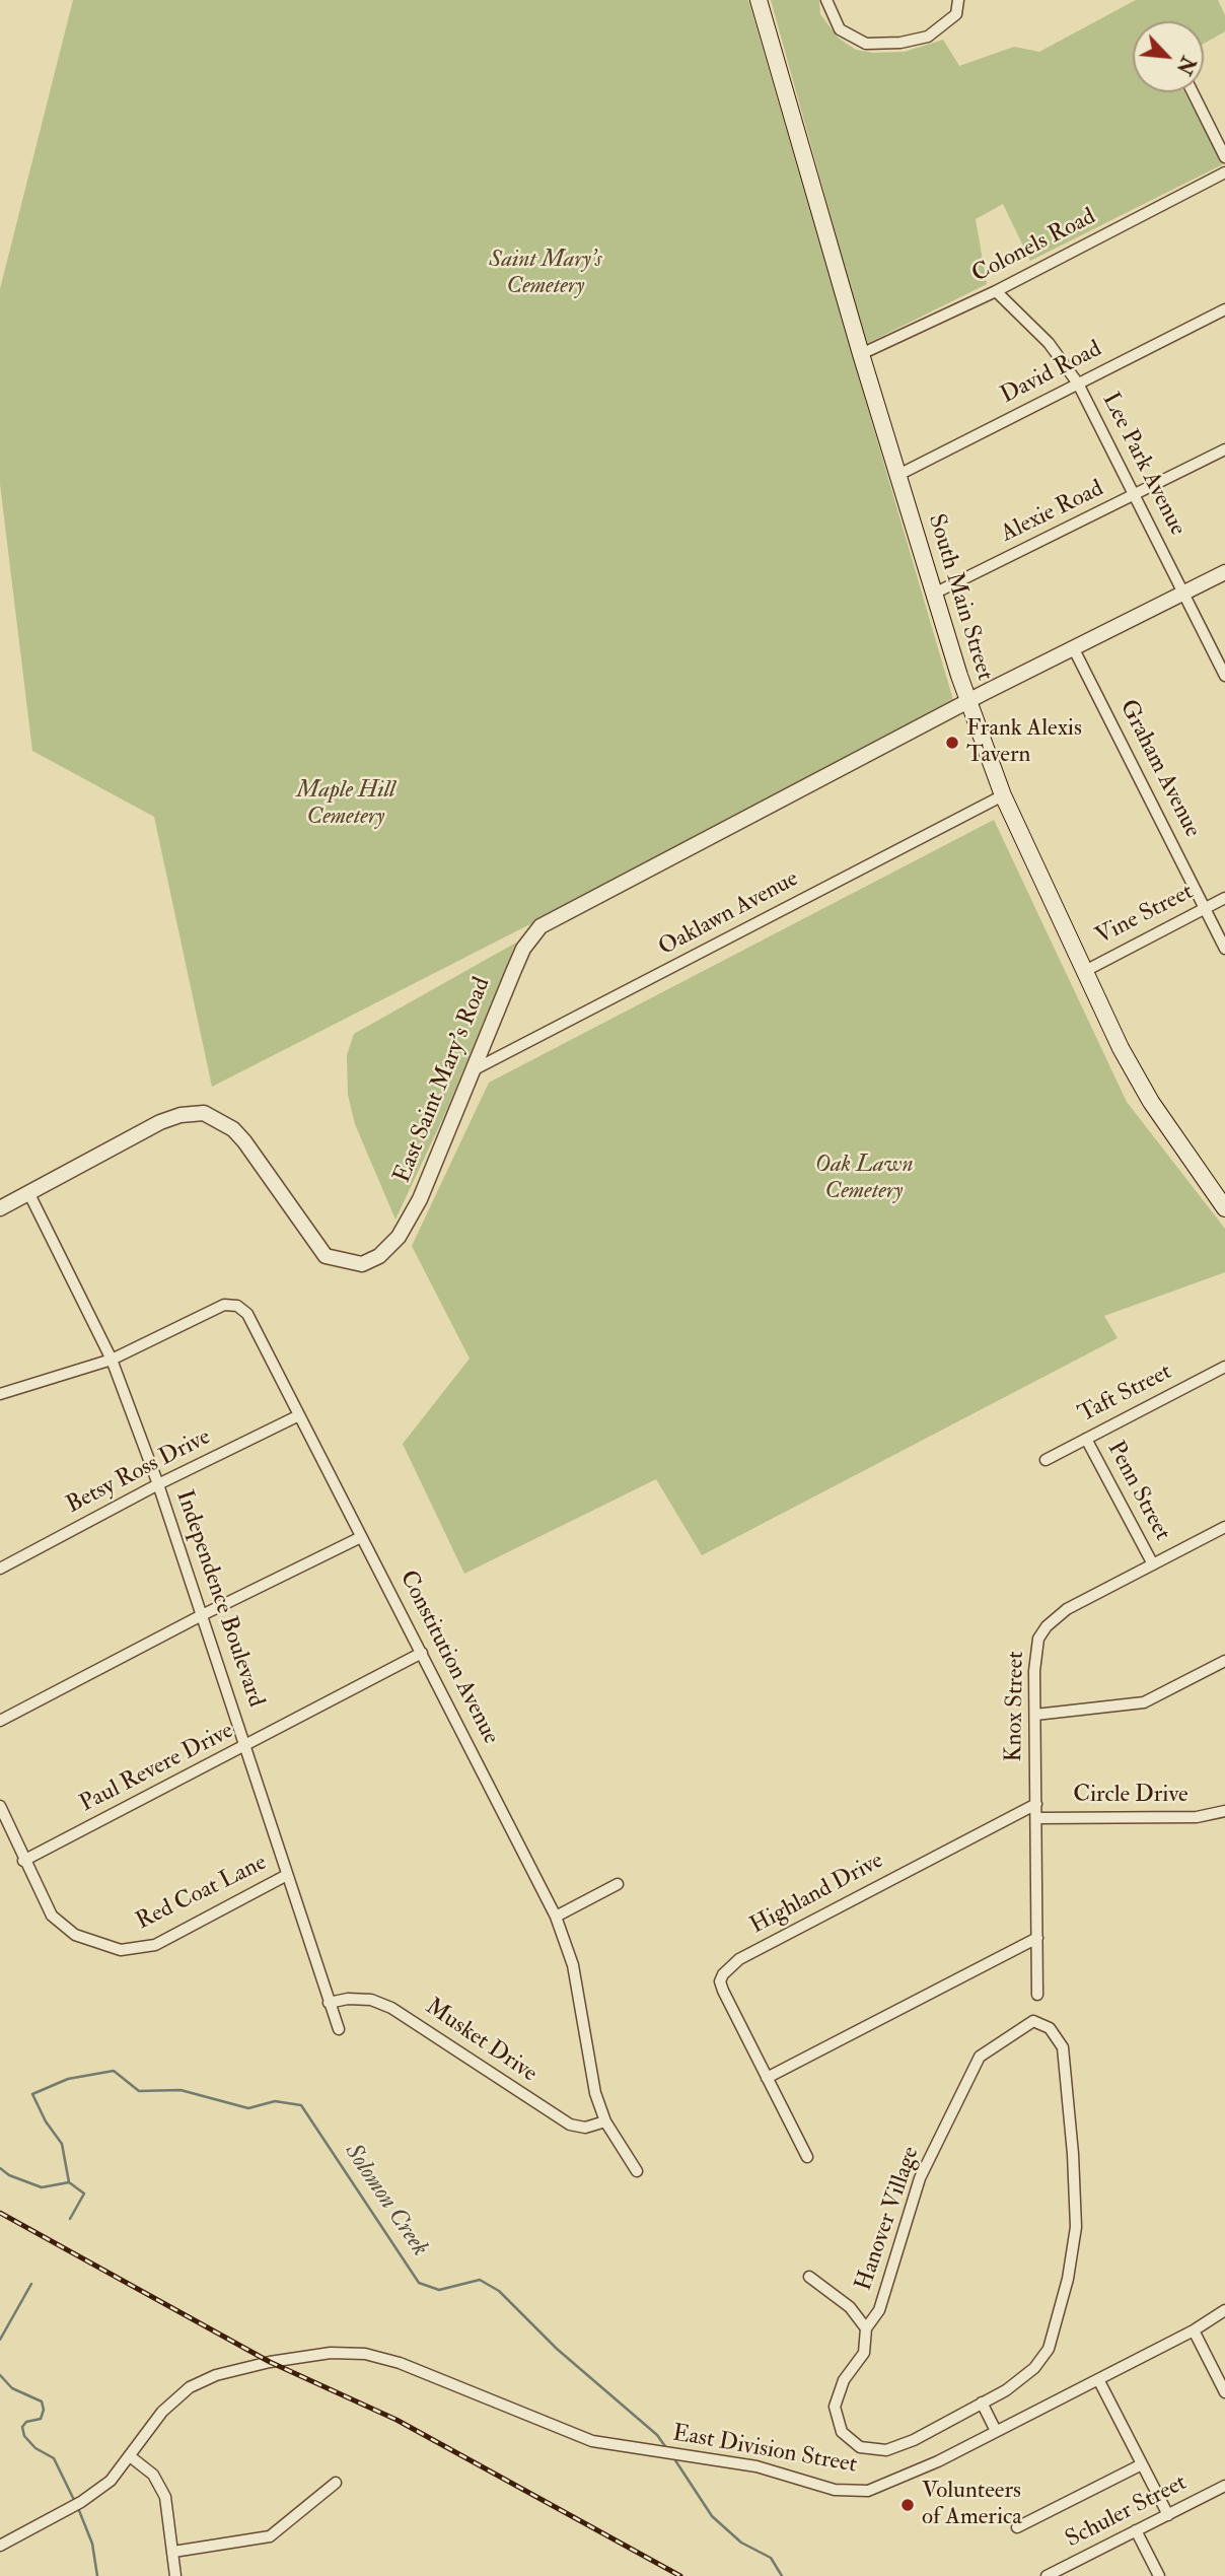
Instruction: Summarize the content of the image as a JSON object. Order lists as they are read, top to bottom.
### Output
{
  "streets": {
    "main road": ["South Main Street"],
    "street": [
      "Colonels Road",
      "David Road",
      "Lee Park Avenue",
      "Alexie Road",
      "Graham Avenue",
      "Oaklawn Avenue",
      "Vine Street",
      "East Saint Mary's Road",
      "Taft Street",
      "Betsy Ross Drive",
      "Penn Street",
      "Independence Boulevard",
      "Constitution Avenue",
      "Knox Street",
      "Paul Revere Drive",
      "Circle Drive",
      "Red Coat Lane",
      "Highland Drive",
      "Musket Drive",
      "Hanover Village",
      "East Division Street",
      "Schuler Street"
    ]
  },
  "crossings": [
    ["Colonels Road", "Lee Park Avenue"],
    ["Colonels Road", "South Main Street"],
    ["David Road", "Lee Park Avenue"],
    ["David Road", "South Main Street"],
    ["Lee Park Avenue", "Alexie Road"],
    ["Lee Park Avenue", "East Saint Mary's Road"],
    ["Alexie Road", "South Main Street"],
    ["South Main Street", "Oaklawn Avenue"],
    ["South Main Street", "Vine Street"],
    ["South Main Street", "East Saint Mary's Road"],
    ["Graham Avenue", "Vine Street"],
    ["Graham Avenue", "East Saint Mary's Road"],
    ["Oaklawn Avenue", "East Saint Mary's Road"],
    ["East Saint Mary's Road", "Independence Boulevard"],
    ["Taft Street", "Penn Street"],
    ["Betsy Ross Drive", "Independence Boulevard"],
    ["Betsy Ross Drive", "Constitution Avenue"],
    ["Penn Street", "Knox Street"],
    ["Independence Boulevard", "Constitution Avenue"],
    ["Independence Boulevard", "Paul Revere Drive"],
    ["Independence Boulevard", "Red Coat Lane"],
    ["Independence Boulevard", "Musket Drive"],
    ["Constitution Avenue", "Paul Revere Drive"],
    ["Constitution Avenue", "Musket Drive"],
    ["Knox Street", "Circle Drive"],
    ["Knox Street", "Highland Drive"],
    ["Paul Revere Drive", "Red Coat Lane"]
  ],
  "water": ["Solomon Creek"],
  "parks": ["Saint Mary's Cemetery", "Maple Hill Cemetery", "Oak Lawn Cemetery"],
  "places": ["Frank Alexis Tavern", "Volunteers of America"],
  "north": "bottom right"
}
